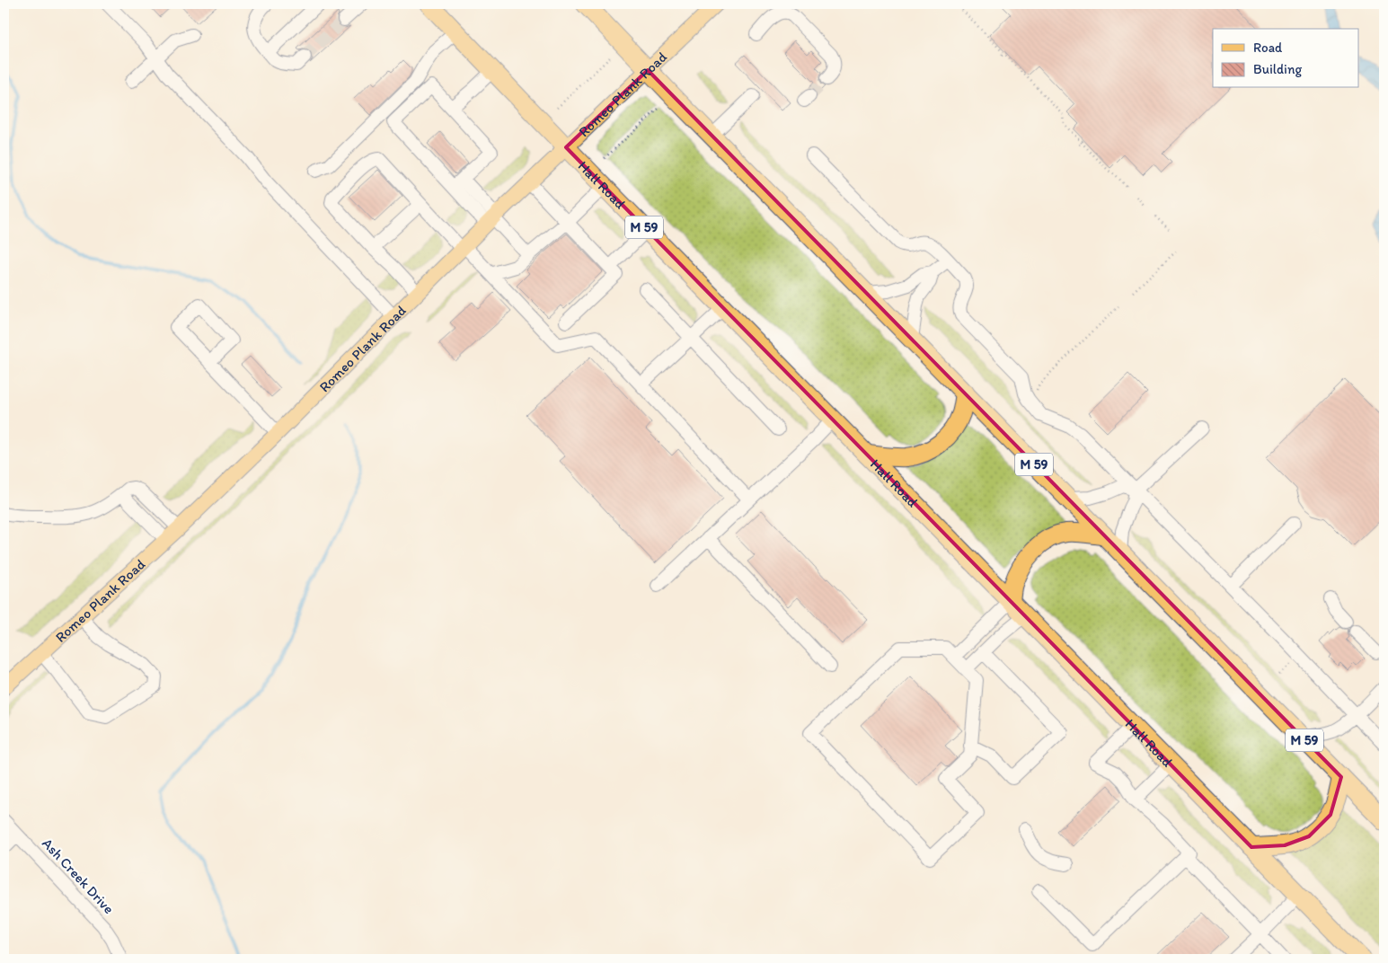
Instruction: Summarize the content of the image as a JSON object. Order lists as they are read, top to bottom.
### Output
{
  "streets": {
    "highway": ["Hall Road", "M 59"],
    "main road": ["Romeo Plank Road"],
    "street": ["Ash Creek Drive"]
  },
  "crossings": [
    ["Romeo Plank Road", "Hall Road"],
    ["Romeo Plank Road", "M 59"]
  ],
  "legend": ["Road", "Building"]
}
